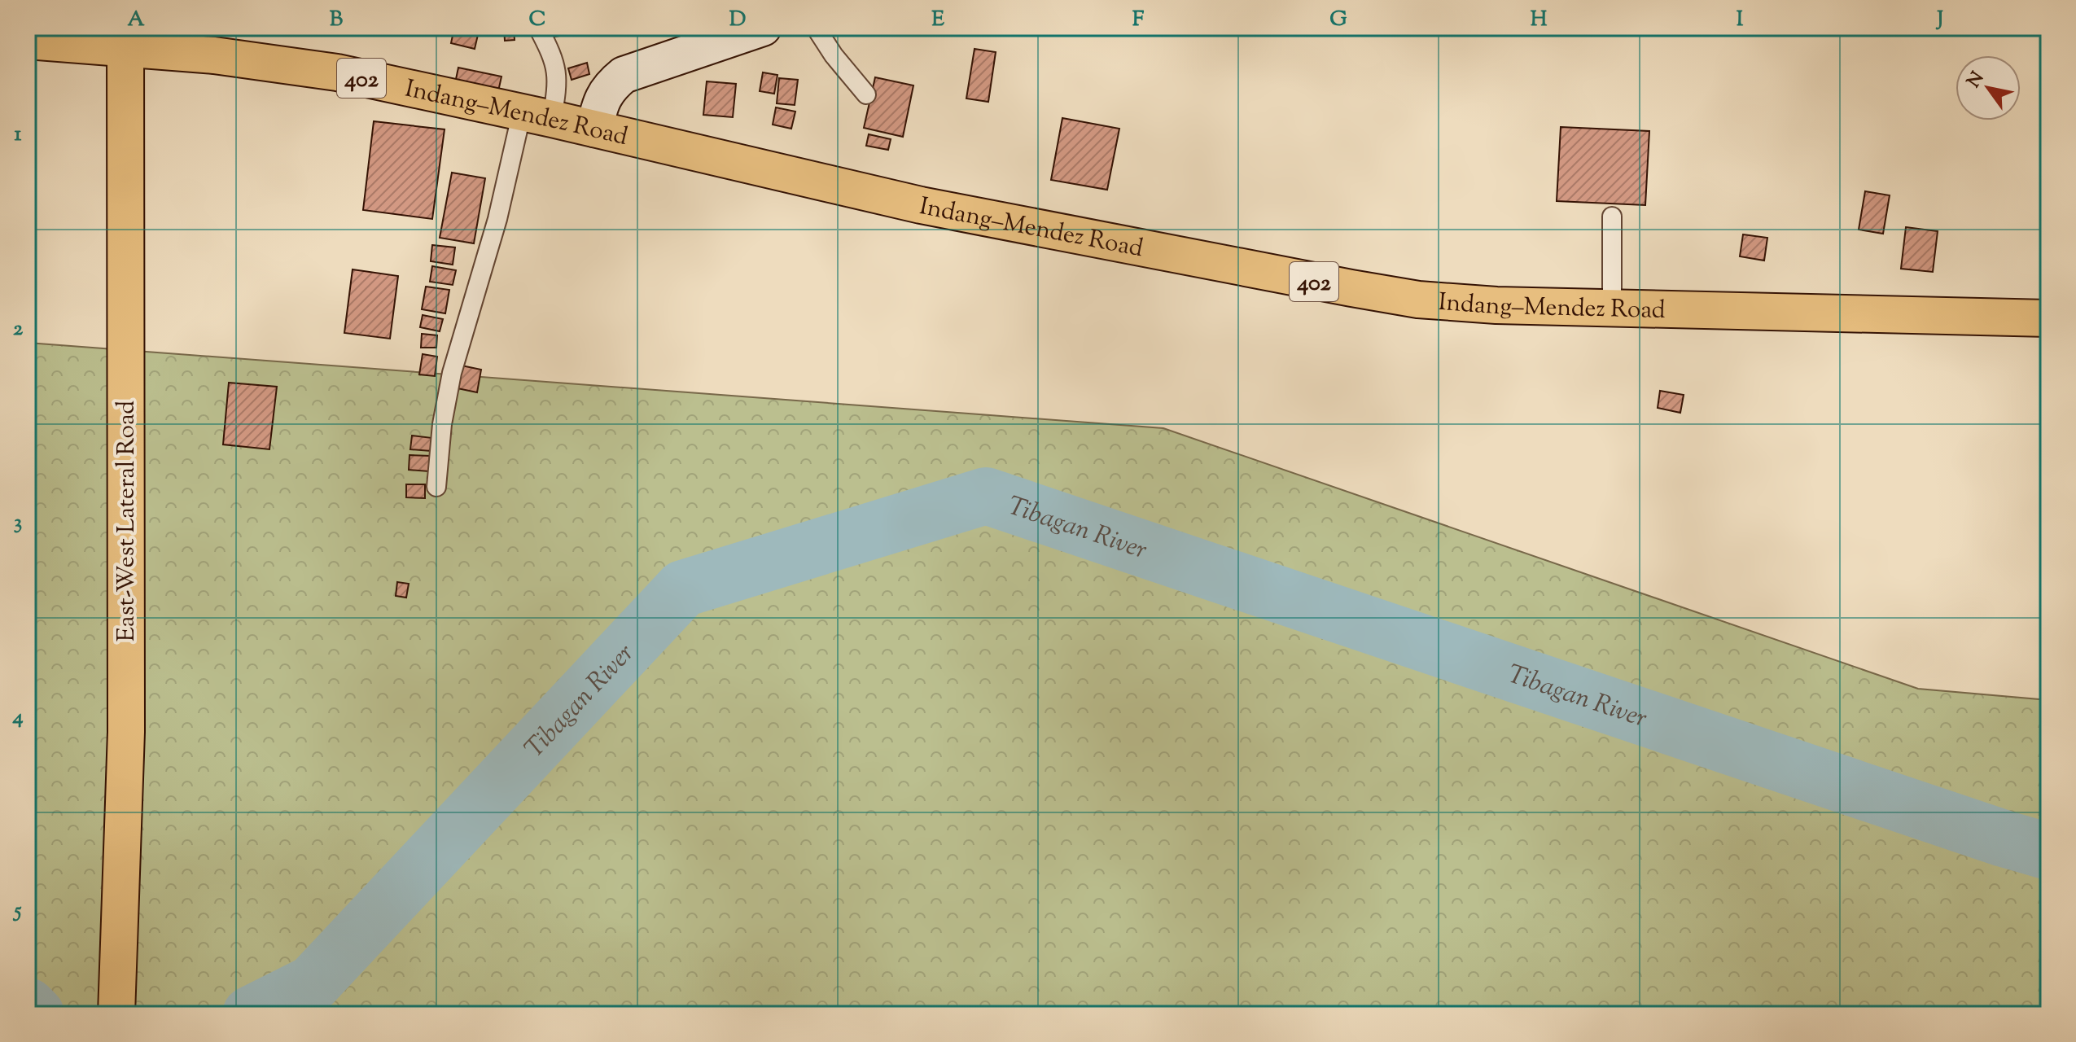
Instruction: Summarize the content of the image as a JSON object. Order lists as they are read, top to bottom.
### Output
{
  "streets": {
    "main road": ["402", "Indang–Mendez Road", "East-West Lateral Road"]
  },
  "crossings": [
    ["Indang–Mendez Road", "East-West Lateral Road"]
  ],
  "water": ["Tibagan River"],
  "north": "top left",
  "grid": {
    "columns": [
      "A",
      "B",
      "C",
      "D",
      "E",
      "F",
      "G",
      "H",
      "I",
      "J"
    ],
    "rows": [
      "1",
      "2",
      "3",
      "4",
      "5"
    ]
  }
}
